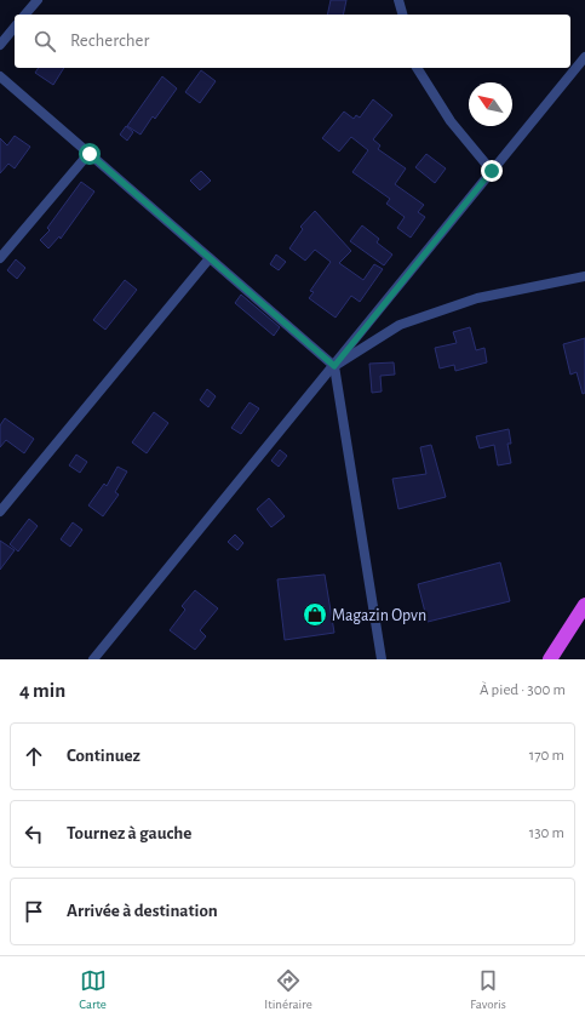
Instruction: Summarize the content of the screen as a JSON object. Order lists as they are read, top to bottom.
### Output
{
  "places": {
    "shop": ["Magazin Opvn"]
  },
  "north": "top left",
  "page": {
    "search": "Rechercher",
    "heading": ["4 min", "À pied · 300 m"],
    "list": [
      ["Continuez", "170 m"],
      ["Tournez à gauche", "130 m"],
      "Arrivée à destination"
    ],
    "nav": ["Carte", "Itinéraire", "Favoris"]
  }
}
